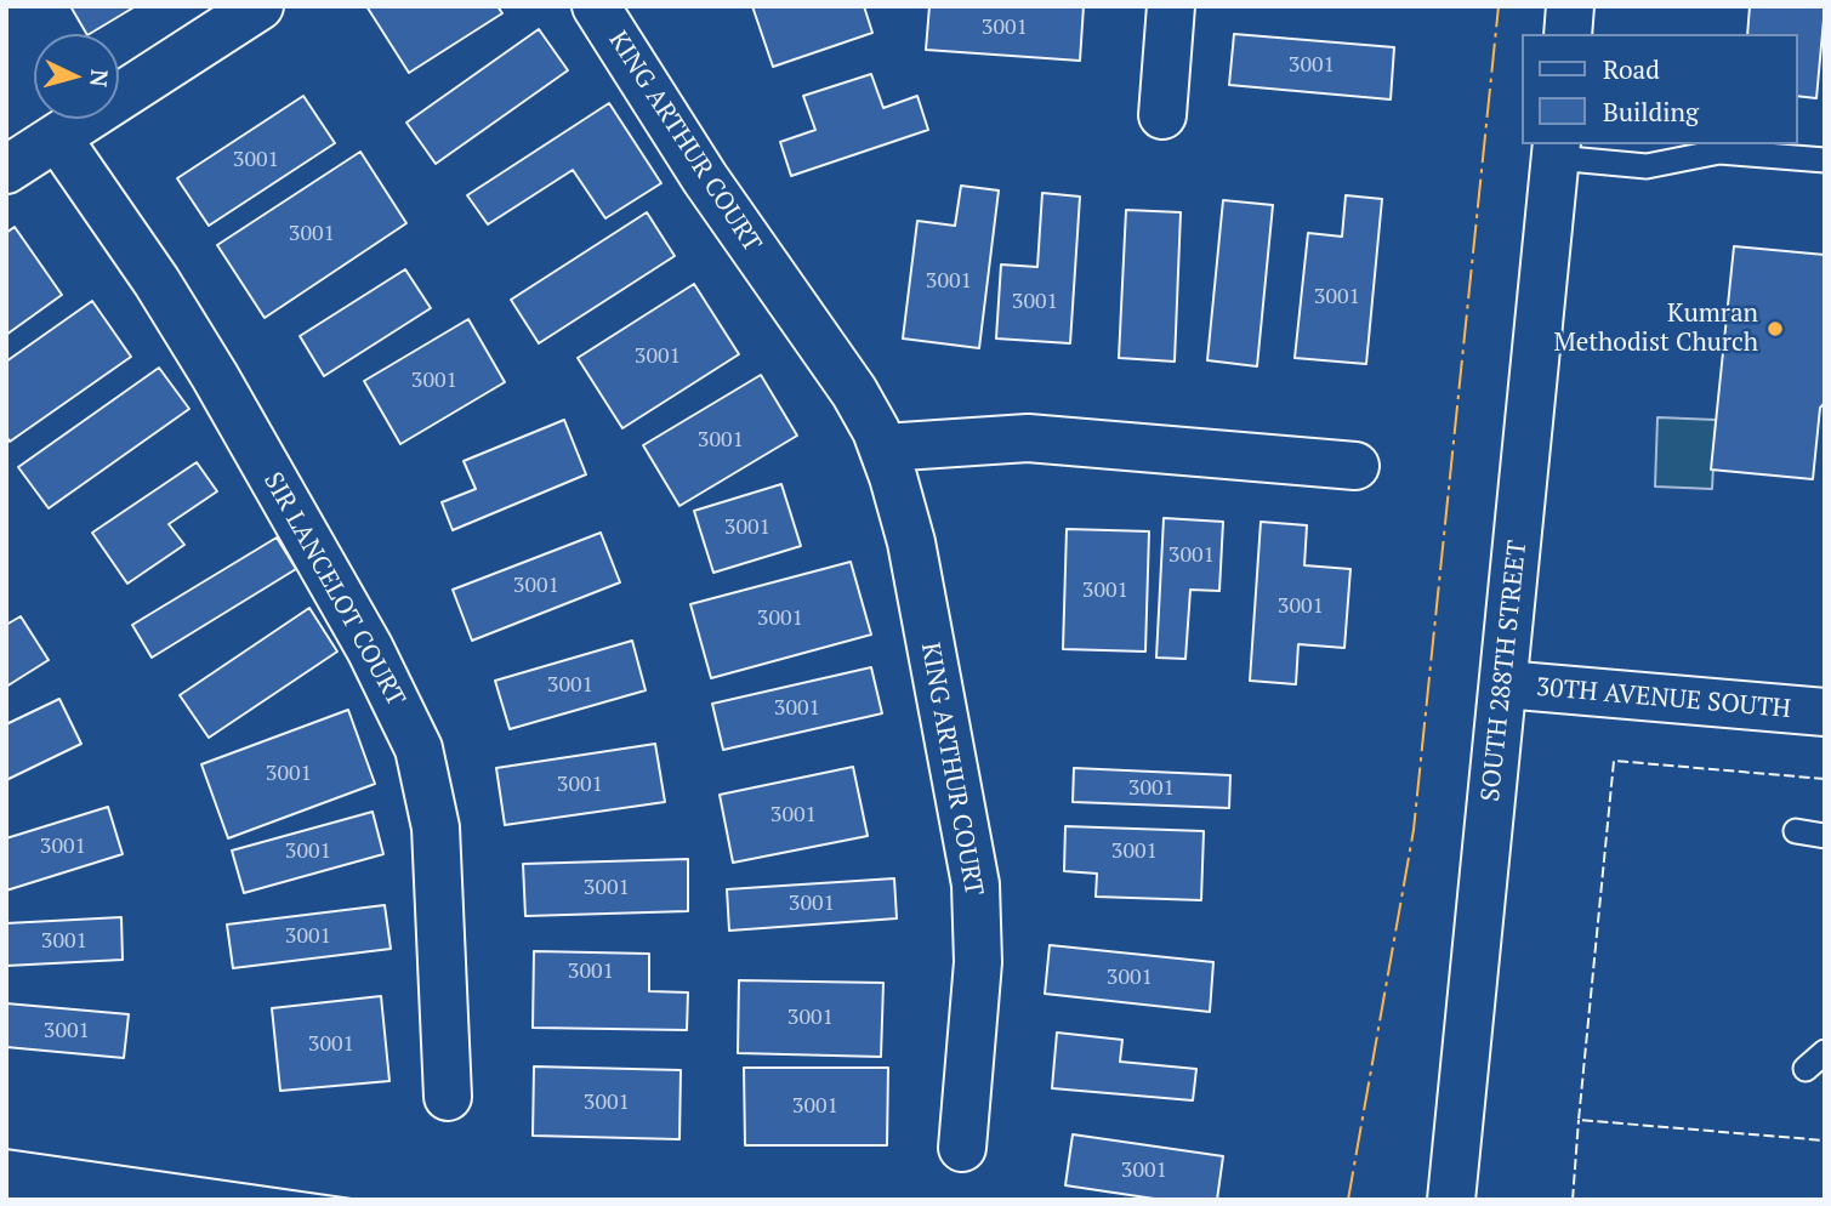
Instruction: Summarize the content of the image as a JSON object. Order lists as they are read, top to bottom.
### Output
{
  "streets": {
    "street": [
      "KING ARTHUR COURT",
      "SIR LANCELOT COURT",
      "SOUTH 288TH STREET",
      "30TH AVENUE SOUTH"
    ]
  },
  "crossings": [
    ["SOUTH 288TH STREET", "30TH AVENUE SOUTH"]
  ],
  "places": ["Kumran Methodist Church"],
  "house_numbers": [
    "3001",
    "3001",
    "3001",
    "3001",
    "3001",
    "3001",
    "3001",
    "3001",
    "3001",
    "3001",
    "3001",
    "3001",
    "3001",
    "3001",
    "3001",
    "3001",
    "3001",
    "3001",
    "3001",
    "3001",
    "3001",
    "3001",
    "3001",
    "3001",
    "3001",
    "3001",
    "3001",
    "3001",
    "3001",
    "3001",
    "3001",
    "3001",
    "3001",
    "3001",
    "3001",
    "3001",
    "3001"
  ],
  "legend": ["Road", "Building"],
  "north": "right"
}
